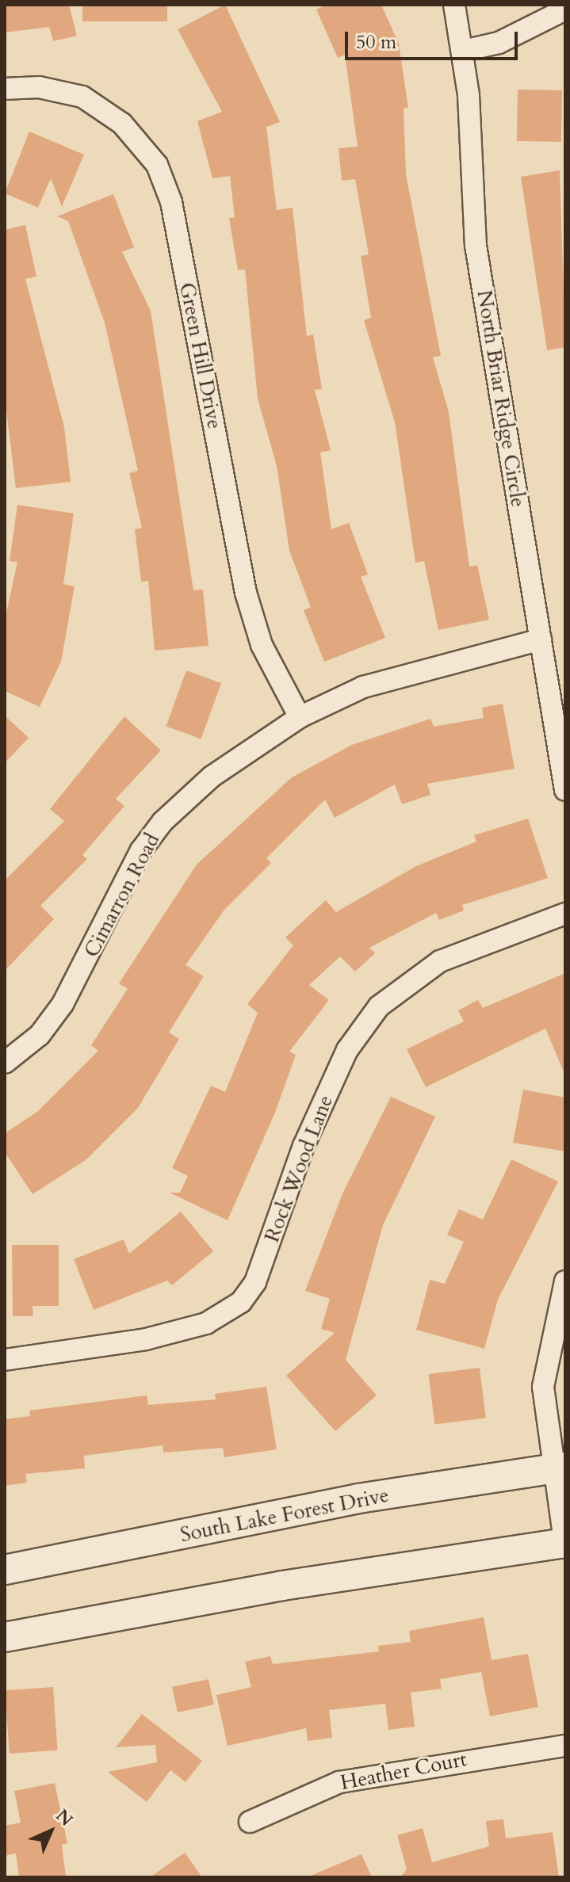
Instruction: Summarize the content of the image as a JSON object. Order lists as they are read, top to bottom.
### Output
{
  "streets": {
    "main road": ["South Lake Forest Drive"],
    "street": [
      "Green Hill Drive",
      "North Briar Ridge Circle",
      "Cimarron Road",
      "Rock Wood Lane",
      "Heather Court"
    ]
  },
  "crossings": [
    ["Green Hill Drive", "Cimarron Road"],
    ["North Briar Ridge Circle", "Cimarron Road"]
  ],
  "scale_bar": "50 m",
  "north": "top right"
}
